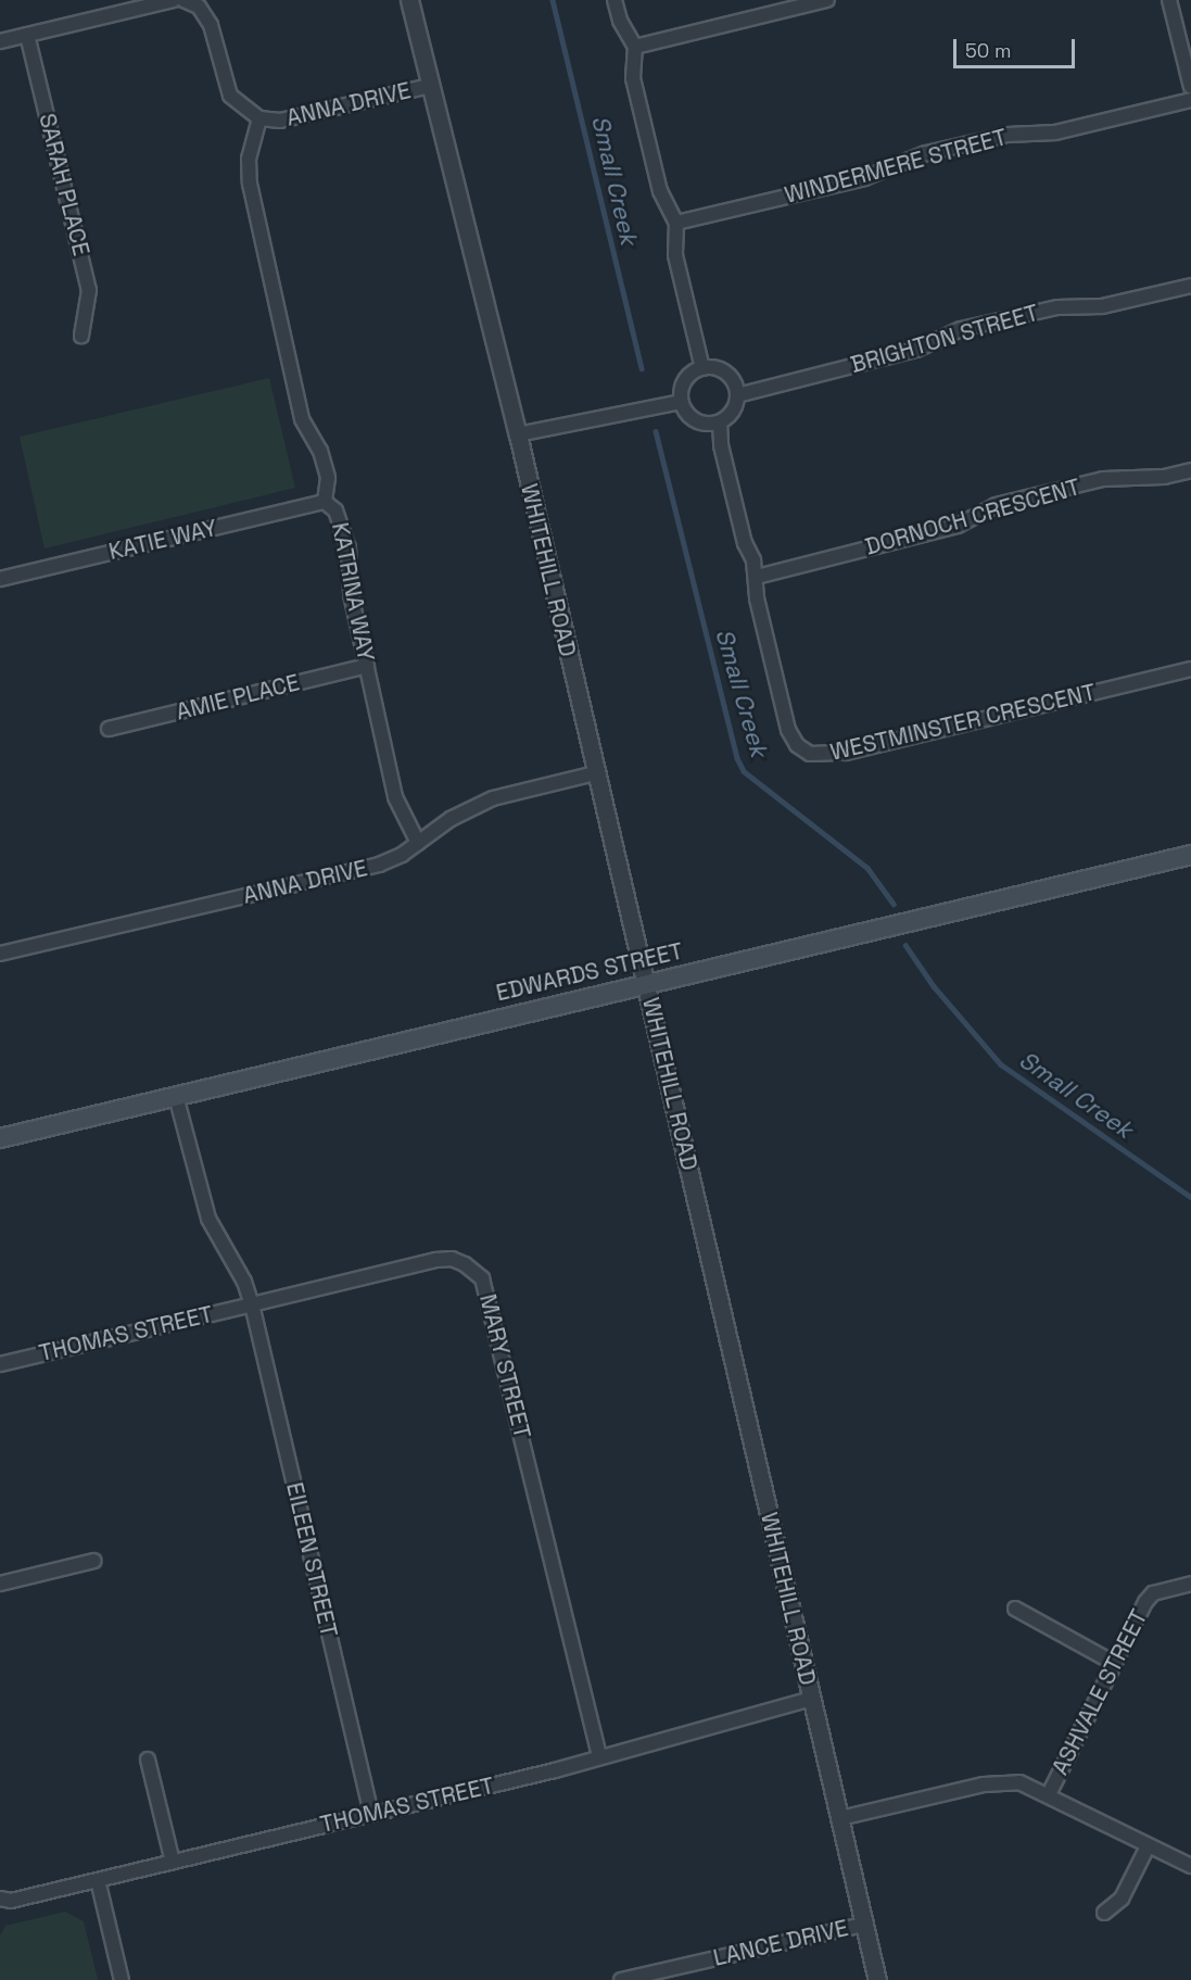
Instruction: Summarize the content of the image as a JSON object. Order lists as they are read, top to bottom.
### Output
{
  "streets": {
    "main road": ["EDWARDS STREET"],
    "street": [
      "ANNA DRIVE",
      "WINDERMERE STREET",
      "SARAH PLACE",
      "BRIGHTON STREET",
      "DORNOCH CRESCENT",
      "KATIE WAY",
      "WHITEHILL ROAD",
      "KATRINA WAY",
      "AMIE PLACE",
      "WESTMINSTER CRESCENT",
      "THOMAS STREET",
      "MARY STREET",
      "EILEEN STREET",
      "ASHVALE STREET",
      "LANCE DRIVE"
    ]
  },
  "crossings": [
    ["ANNA DRIVE", "SARAH PLACE"],
    ["ANNA DRIVE", "WHITEHILL ROAD"],
    ["ANNA DRIVE", "KATRINA WAY"],
    ["BRIGHTON STREET", "WESTMINSTER CRESCENT"],
    ["DORNOCH CRESCENT", "WESTMINSTER CRESCENT"],
    ["KATIE WAY", "KATRINA WAY"],
    ["WHITEHILL ROAD", "EDWARDS STREET"],
    ["WHITEHILL ROAD", "THOMAS STREET"],
    ["WHITEHILL ROAD", "LANCE DRIVE"],
    ["KATRINA WAY", "AMIE PLACE"],
    ["THOMAS STREET", "MARY STREET"],
    ["THOMAS STREET", "EILEEN STREET"],
    ["MARY STREET", "EILEEN STREET"]
  ],
  "water": ["Small Creek"],
  "scale_bar": "50 m"
}
